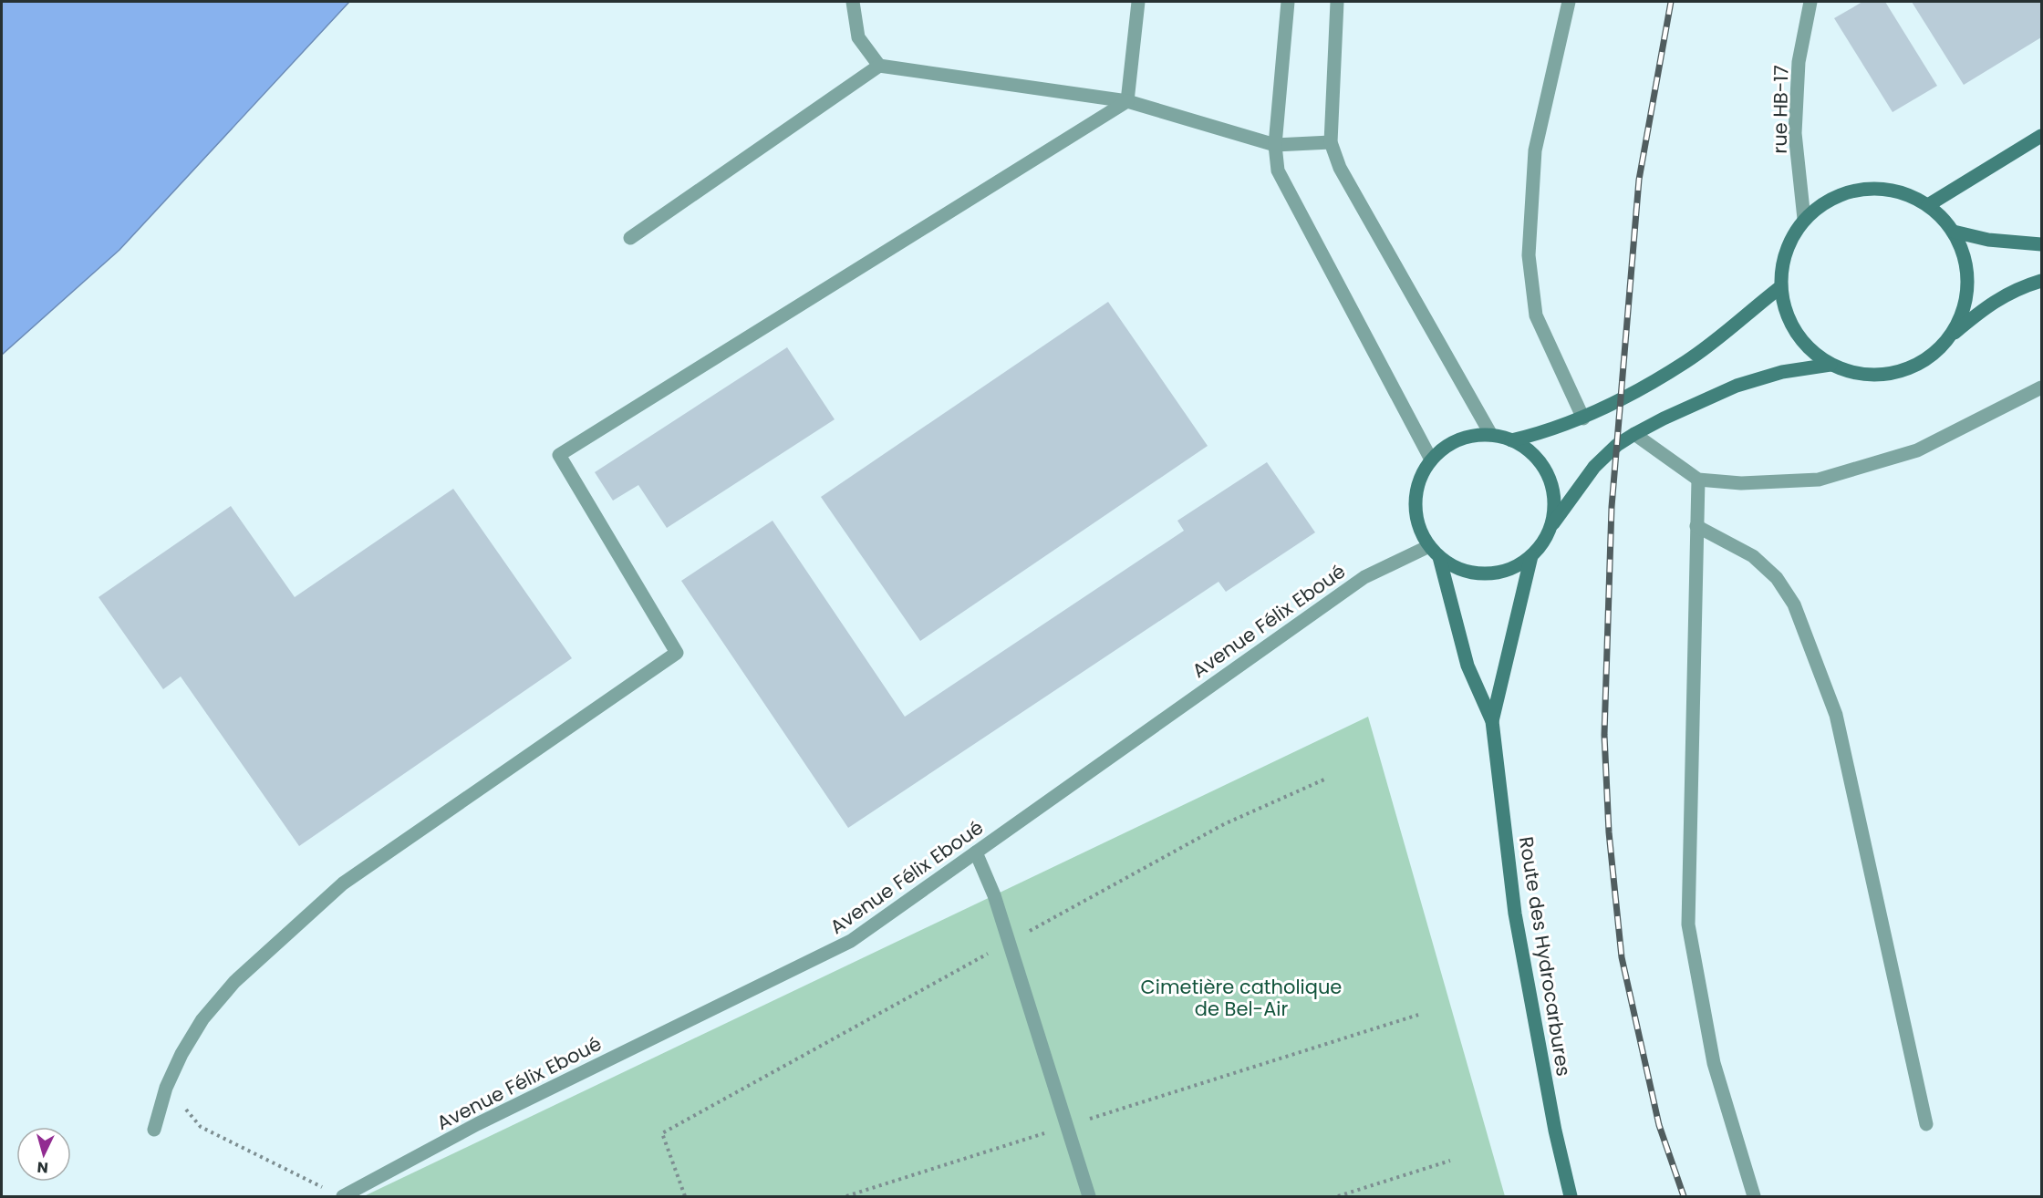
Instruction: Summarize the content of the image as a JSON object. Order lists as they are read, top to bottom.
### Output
{
  "streets": {
    "street": ["rue HB-17", "Avenue Félix Eboué", "Route des Hydrocarbures"]
  },
  "crossings": [
    ["Avenue Félix Eboué", "Route des Hydrocarbures"]
  ],
  "parks": ["Cimetière catholique de Bel-Air"],
  "north": "bottom"
}
